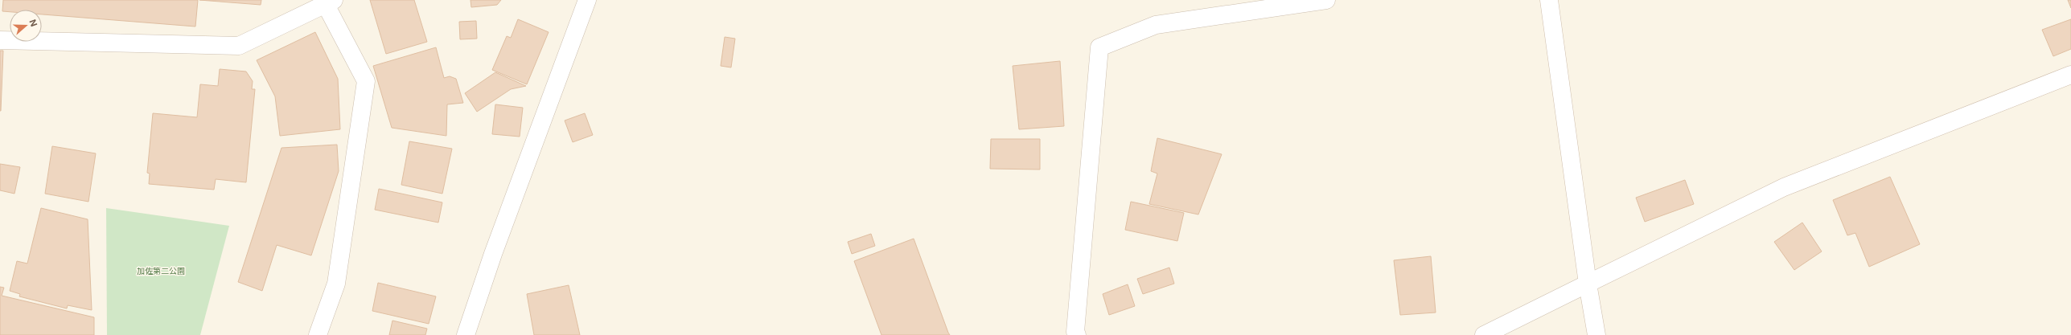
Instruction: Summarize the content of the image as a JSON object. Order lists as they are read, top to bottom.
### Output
{
  "parks": ["加佐第二公園"],
  "north": "right"
}
